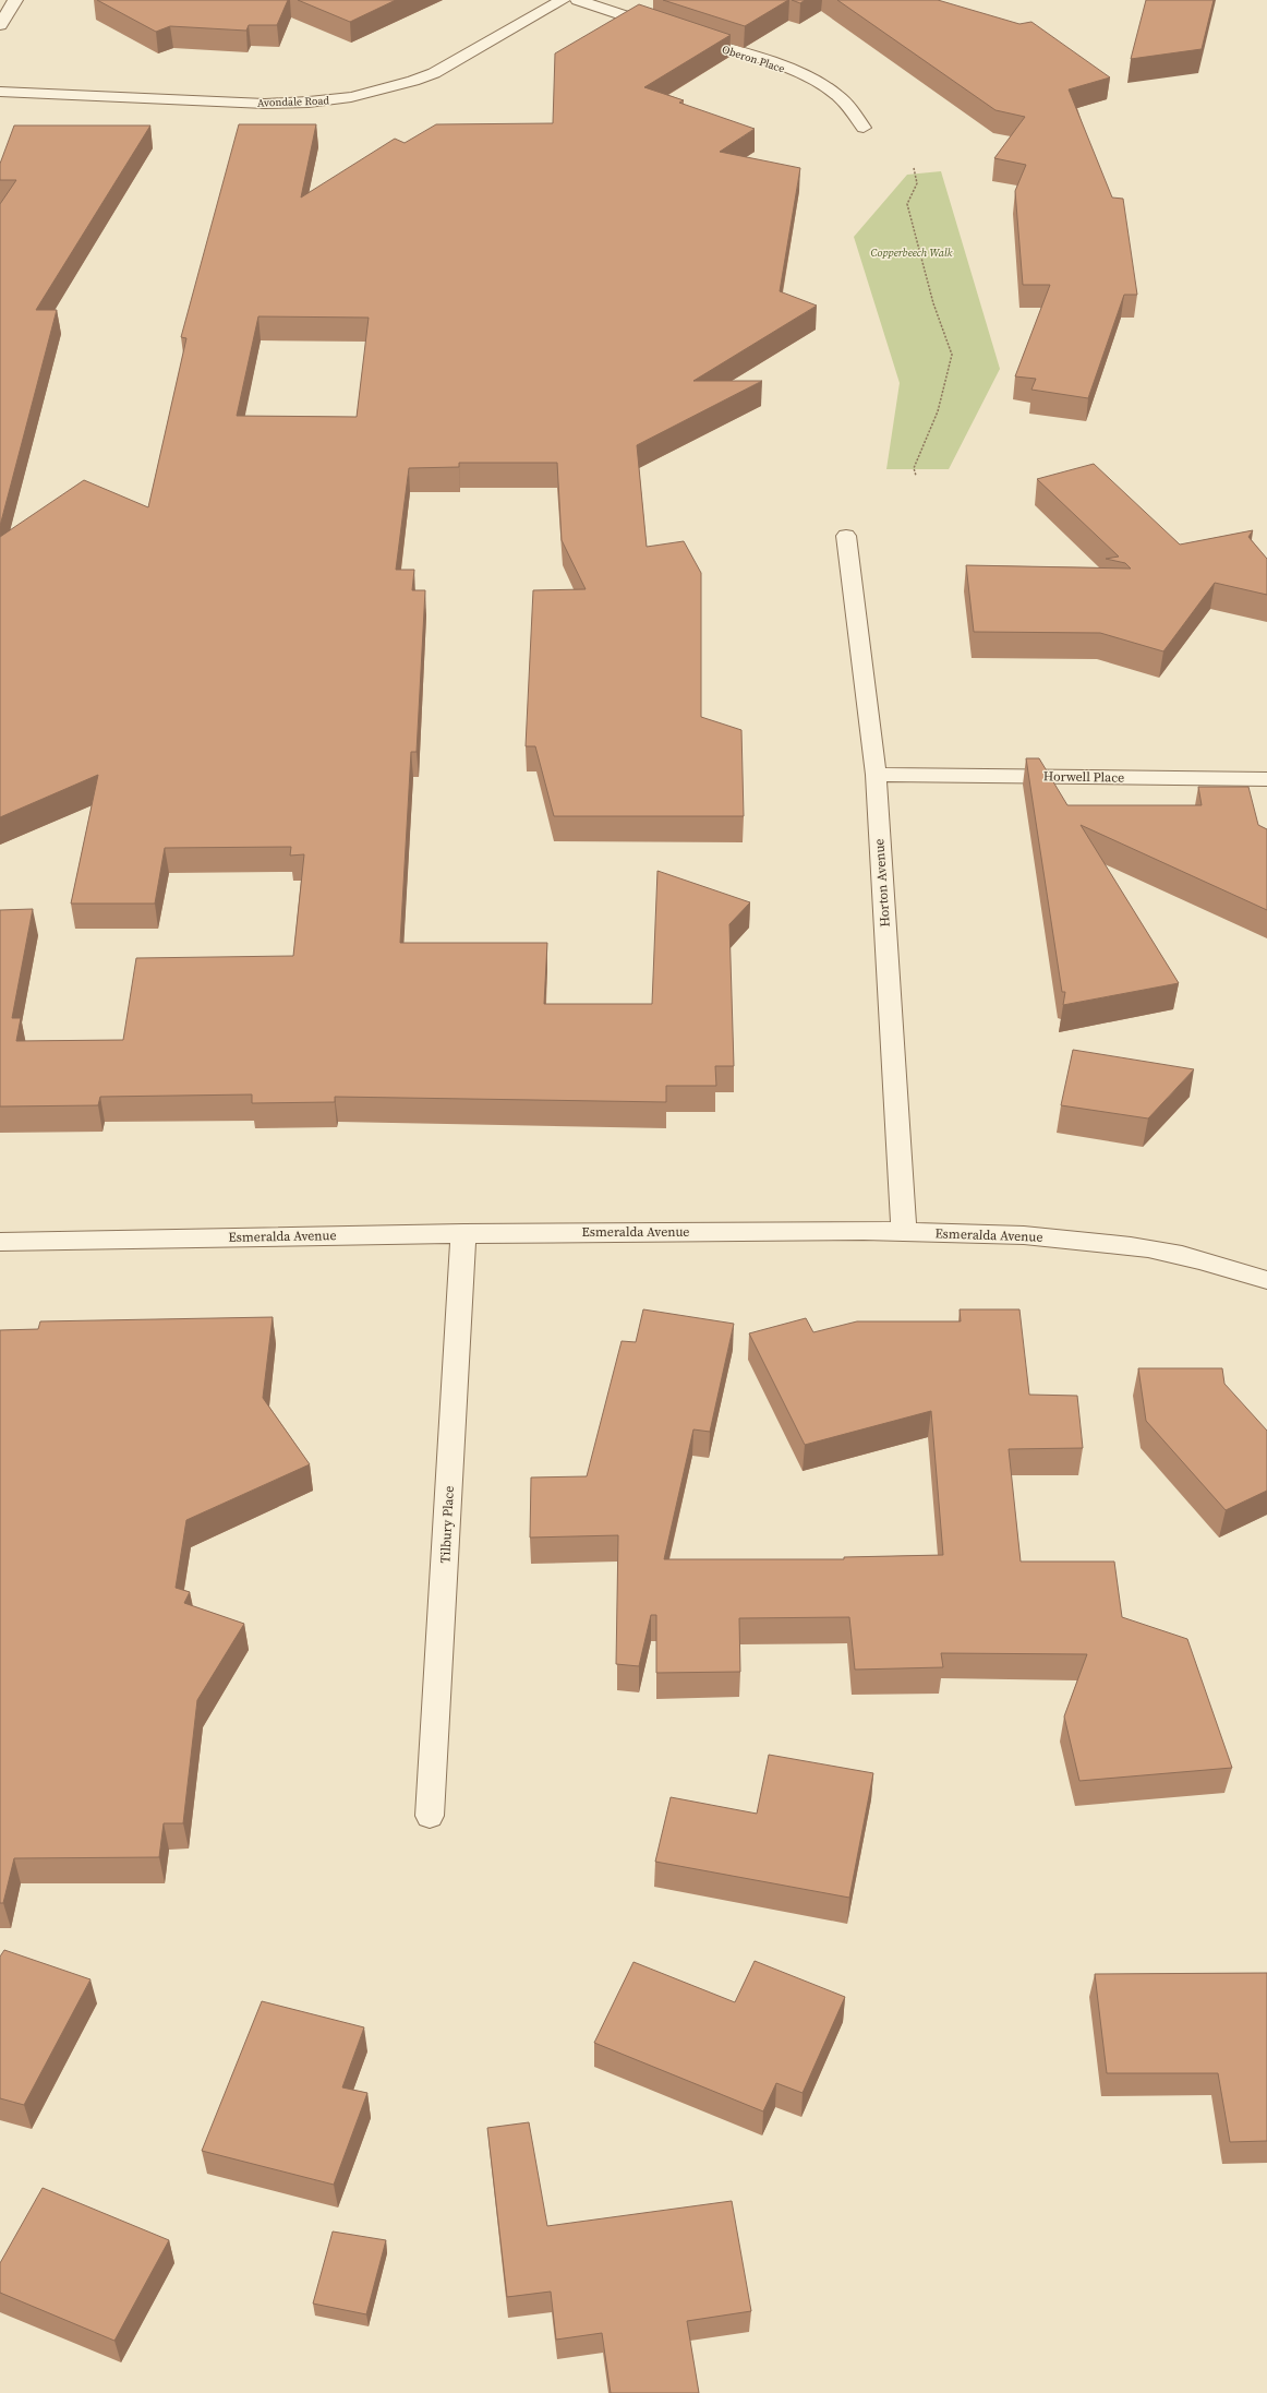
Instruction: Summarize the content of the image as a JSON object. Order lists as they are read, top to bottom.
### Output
{
  "streets": {
    "street": [
      "Oberon Place",
      "Avondale Road",
      "Horwell Place",
      "Horton Avenue",
      "Esmeralda Avenue",
      "Tilbury Place"
    ]
  },
  "crossings": [
    ["Horwell Place", "Horton Avenue"],
    ["Horton Avenue", "Esmeralda Avenue"],
    ["Esmeralda Avenue", "Tilbury Place"]
  ],
  "parks": ["Copperbeech Walk"]
}
